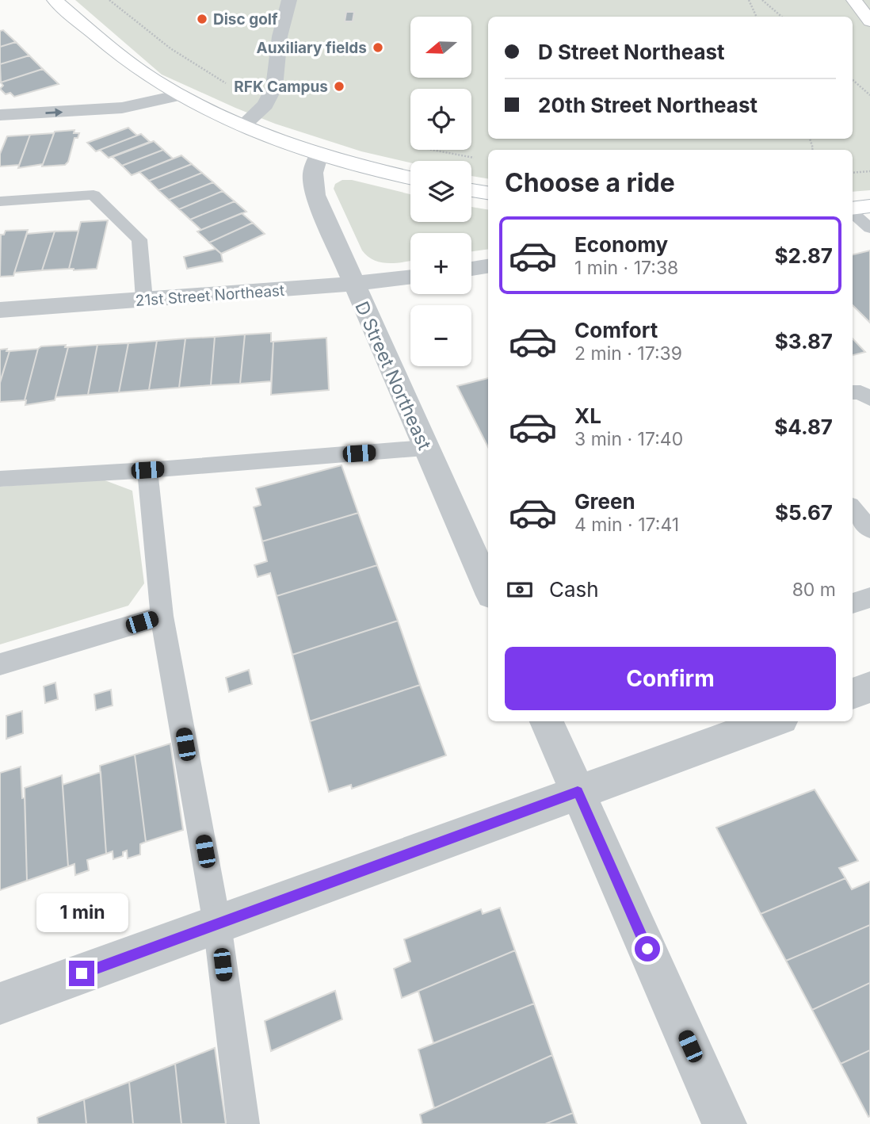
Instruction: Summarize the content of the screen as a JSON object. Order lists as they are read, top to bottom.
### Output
{
  "streets": {
    "street": ["21st Street Northeast", "D Street Northeast"]
  },
  "crossings": [
    ["21st Street Northeast", "D Street Northeast"]
  ],
  "places": ["Disc golf", "Auxiliary fields", "RFK Campus"],
  "north": "left",
  "page": {
    "map_buttons": ["+", "−"],
    "banner": ["D Street Northeast", "20th Street Northeast"],
    "heading": "Choose a ride",
    "list": [
      {
        "name": "Economy",
        "note": "1 min · 17:38",
        "value": "$2.87"
      },
      {
        "name": "Comfort",
        "note": "2 min · 17:39",
        "value": "$3.87"
      },
      {
        "name": "XL",
        "note": "3 min · 17:40",
        "value": "$4.87"
      },
      {
        "name": "Green",
        "note": "4 min · 17:41",
        "value": "$5.67"
      }
    ],
    "pay": ["Cash", "80 m"],
    "buttons": "Confirm",
    "bubble": "1 min"
  }
}
